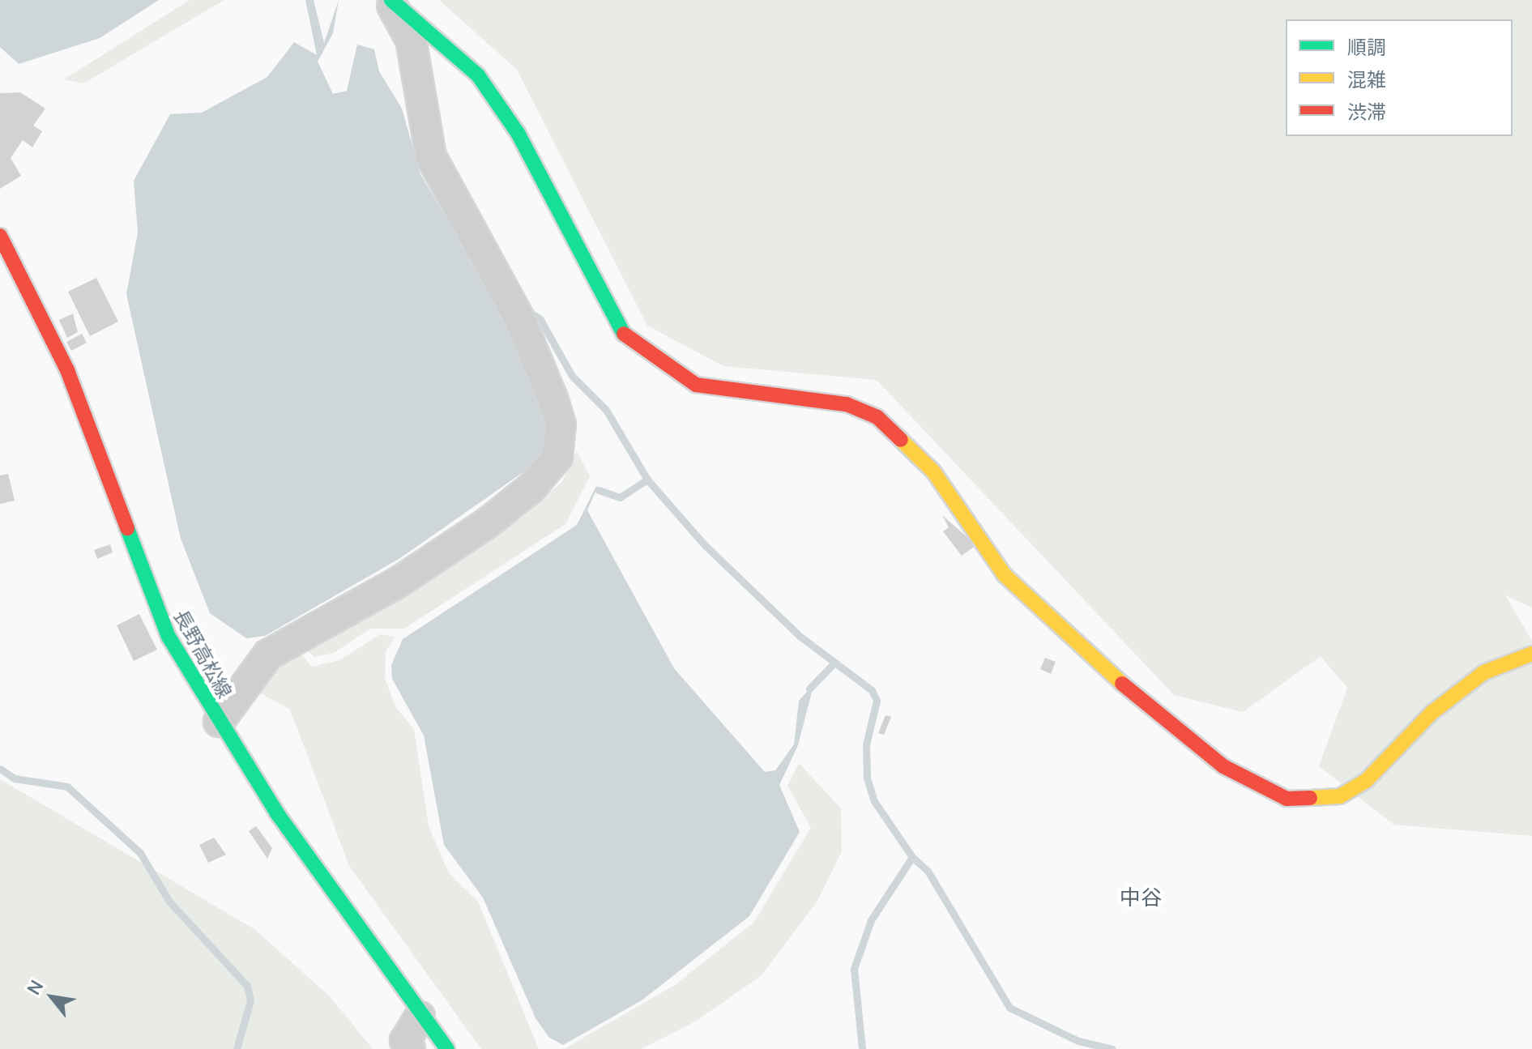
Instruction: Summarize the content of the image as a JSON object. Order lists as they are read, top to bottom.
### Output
{
  "streets": {
    "street": ["長野高松線"]
  },
  "districts": ["中谷"],
  "legend": ["順調", "混雑", "渋滞"],
  "north": "top left"
}
